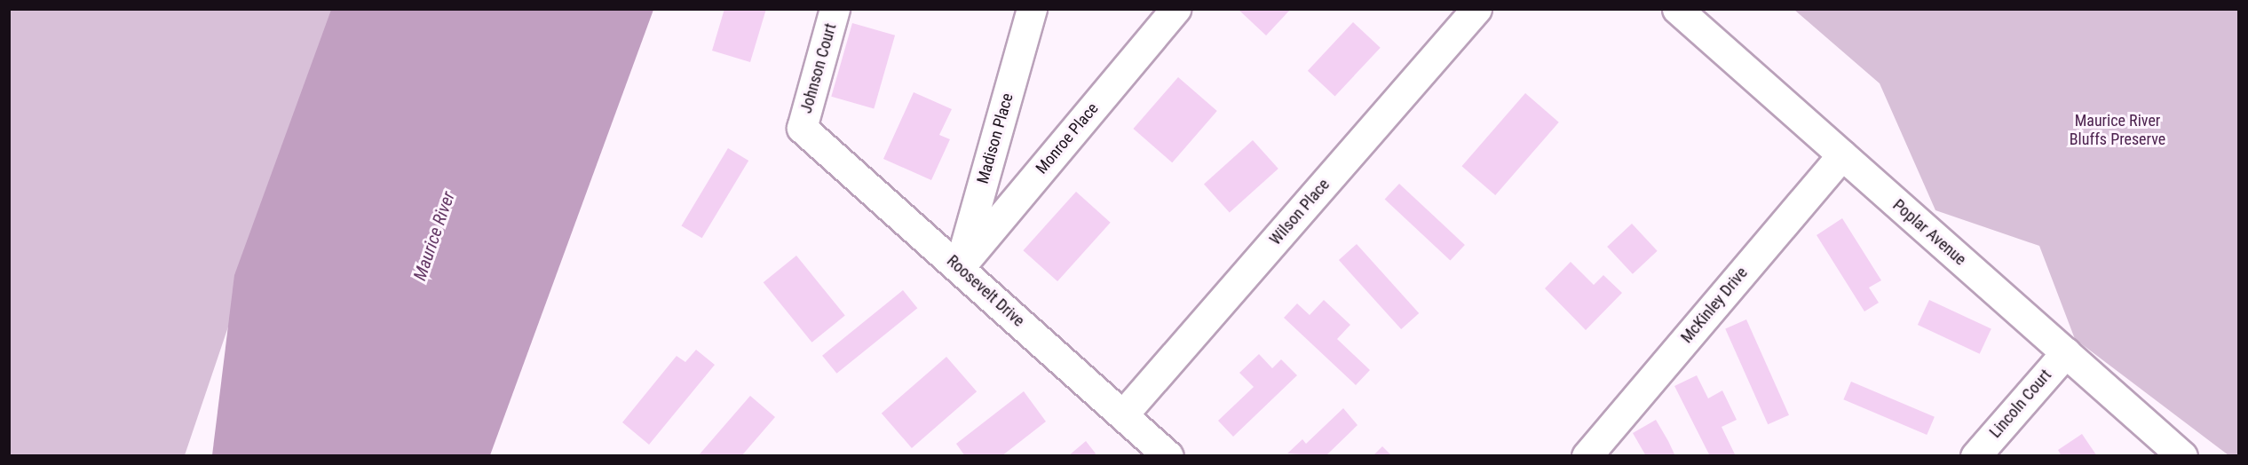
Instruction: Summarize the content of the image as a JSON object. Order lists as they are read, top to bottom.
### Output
{
  "streets": {
    "street": [
      "Johnson Court",
      "Madison Place",
      "Monroe Place",
      "Wilson Place",
      "Poplar Avenue",
      "Roosevelt Drive",
      "McKinley Drive",
      "Lincoln Court"
    ]
  },
  "crossings": [
    ["Johnson Court", "Roosevelt Drive"],
    ["Madison Place", "Monroe Place"],
    ["Madison Place", "Roosevelt Drive"],
    ["Monroe Place", "Roosevelt Drive"],
    ["Wilson Place", "Roosevelt Drive"],
    ["Poplar Avenue", "McKinley Drive"],
    ["Poplar Avenue", "Lincoln Court"]
  ],
  "water": ["Maurice River"],
  "parks": ["Maurice River Bluffs Preserve"]
}
